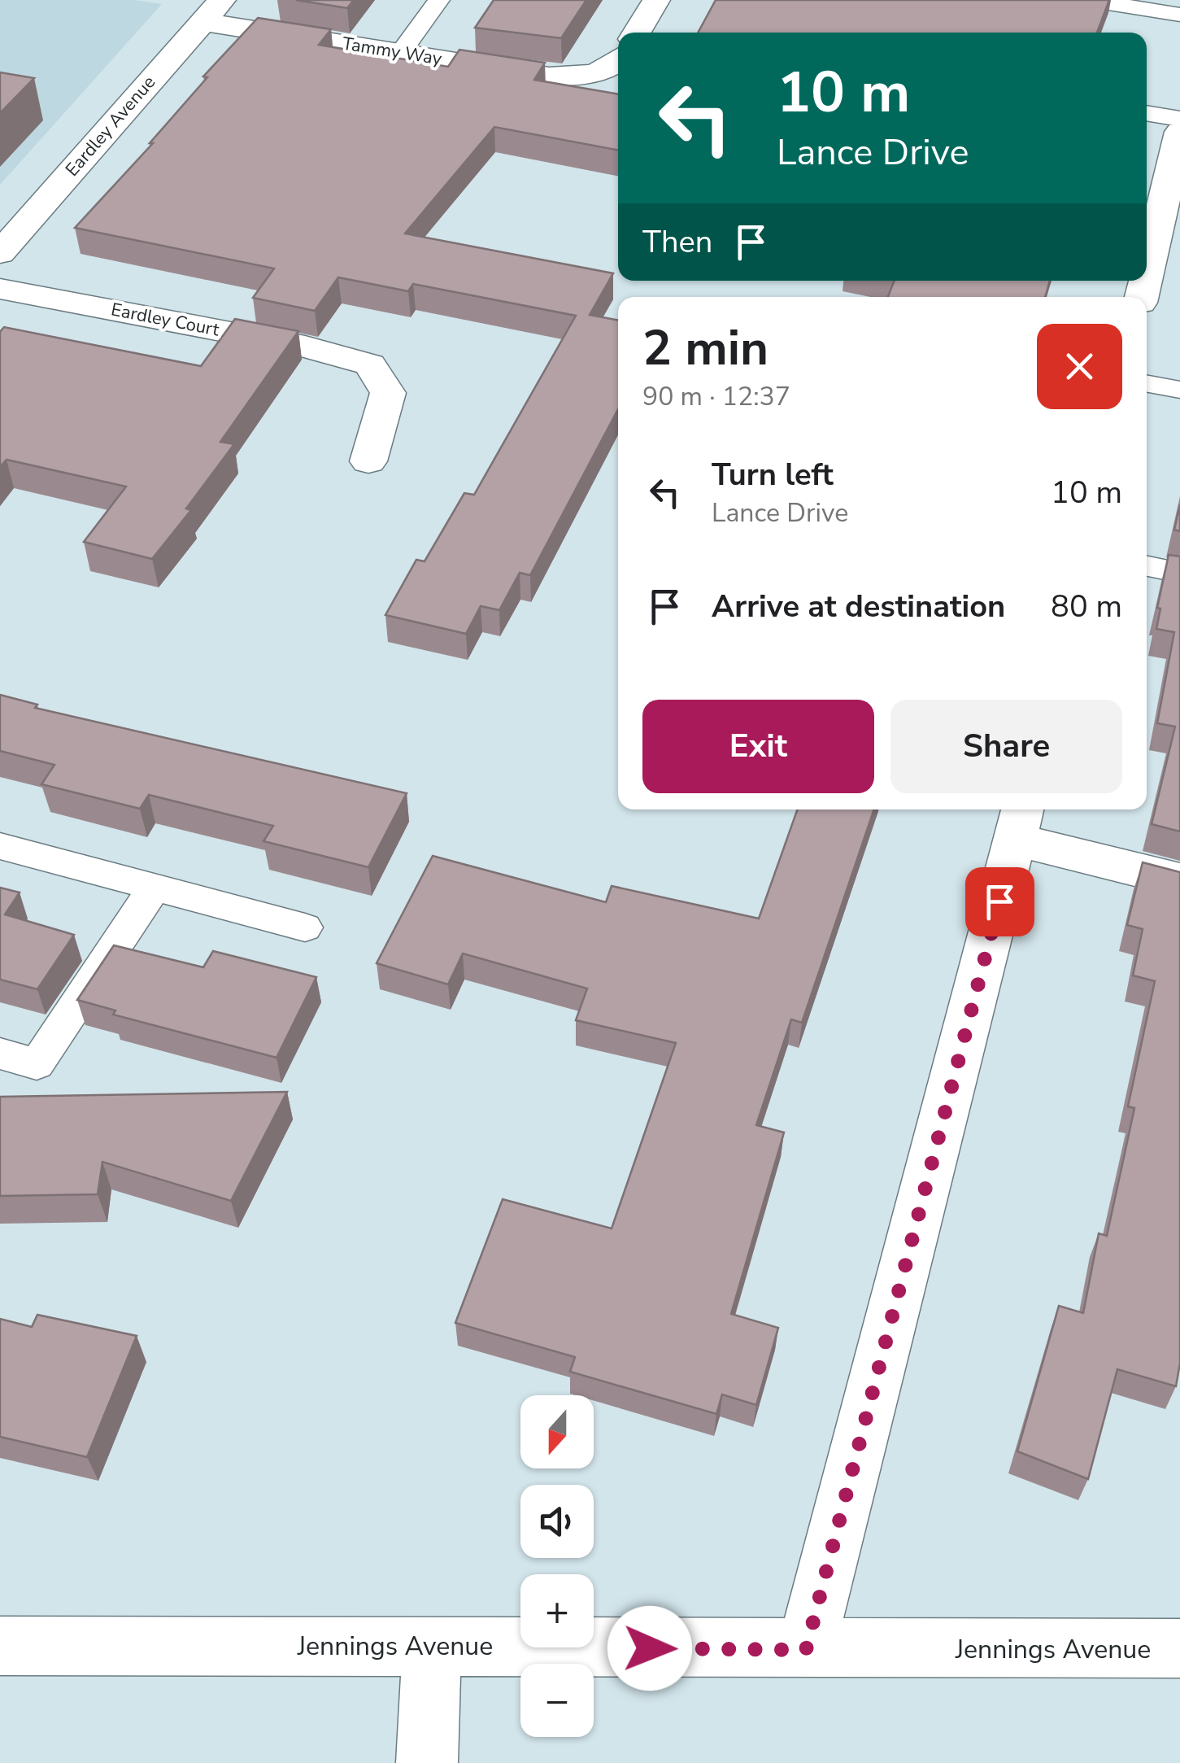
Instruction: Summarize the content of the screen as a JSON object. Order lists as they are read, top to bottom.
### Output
{
  "streets": {
    "street": [
      "Tammy Way",
      "Eardley Avenue",
      "Eardley Court",
      "Jennings Avenue"
    ]
  },
  "crossings": [
    ["Tammy Way", "Eardley Avenue"]
  ],
  "north": "bottom",
  "page": {
    "turn": ["10 m", "Lance Drive"],
    "then": "Then",
    "heading": ["2 min", "90 m · 12:37"],
    "list": [
      {
        "name": "Turn left",
        "note": "Lance Drive",
        "value": "10 m"
      },
      {
        "name": "Arrive at destination",
        "value": "80 m"
      }
    ],
    "buttons": ["Exit", "Share"],
    "map_buttons": ["+", "−"]
  }
}
